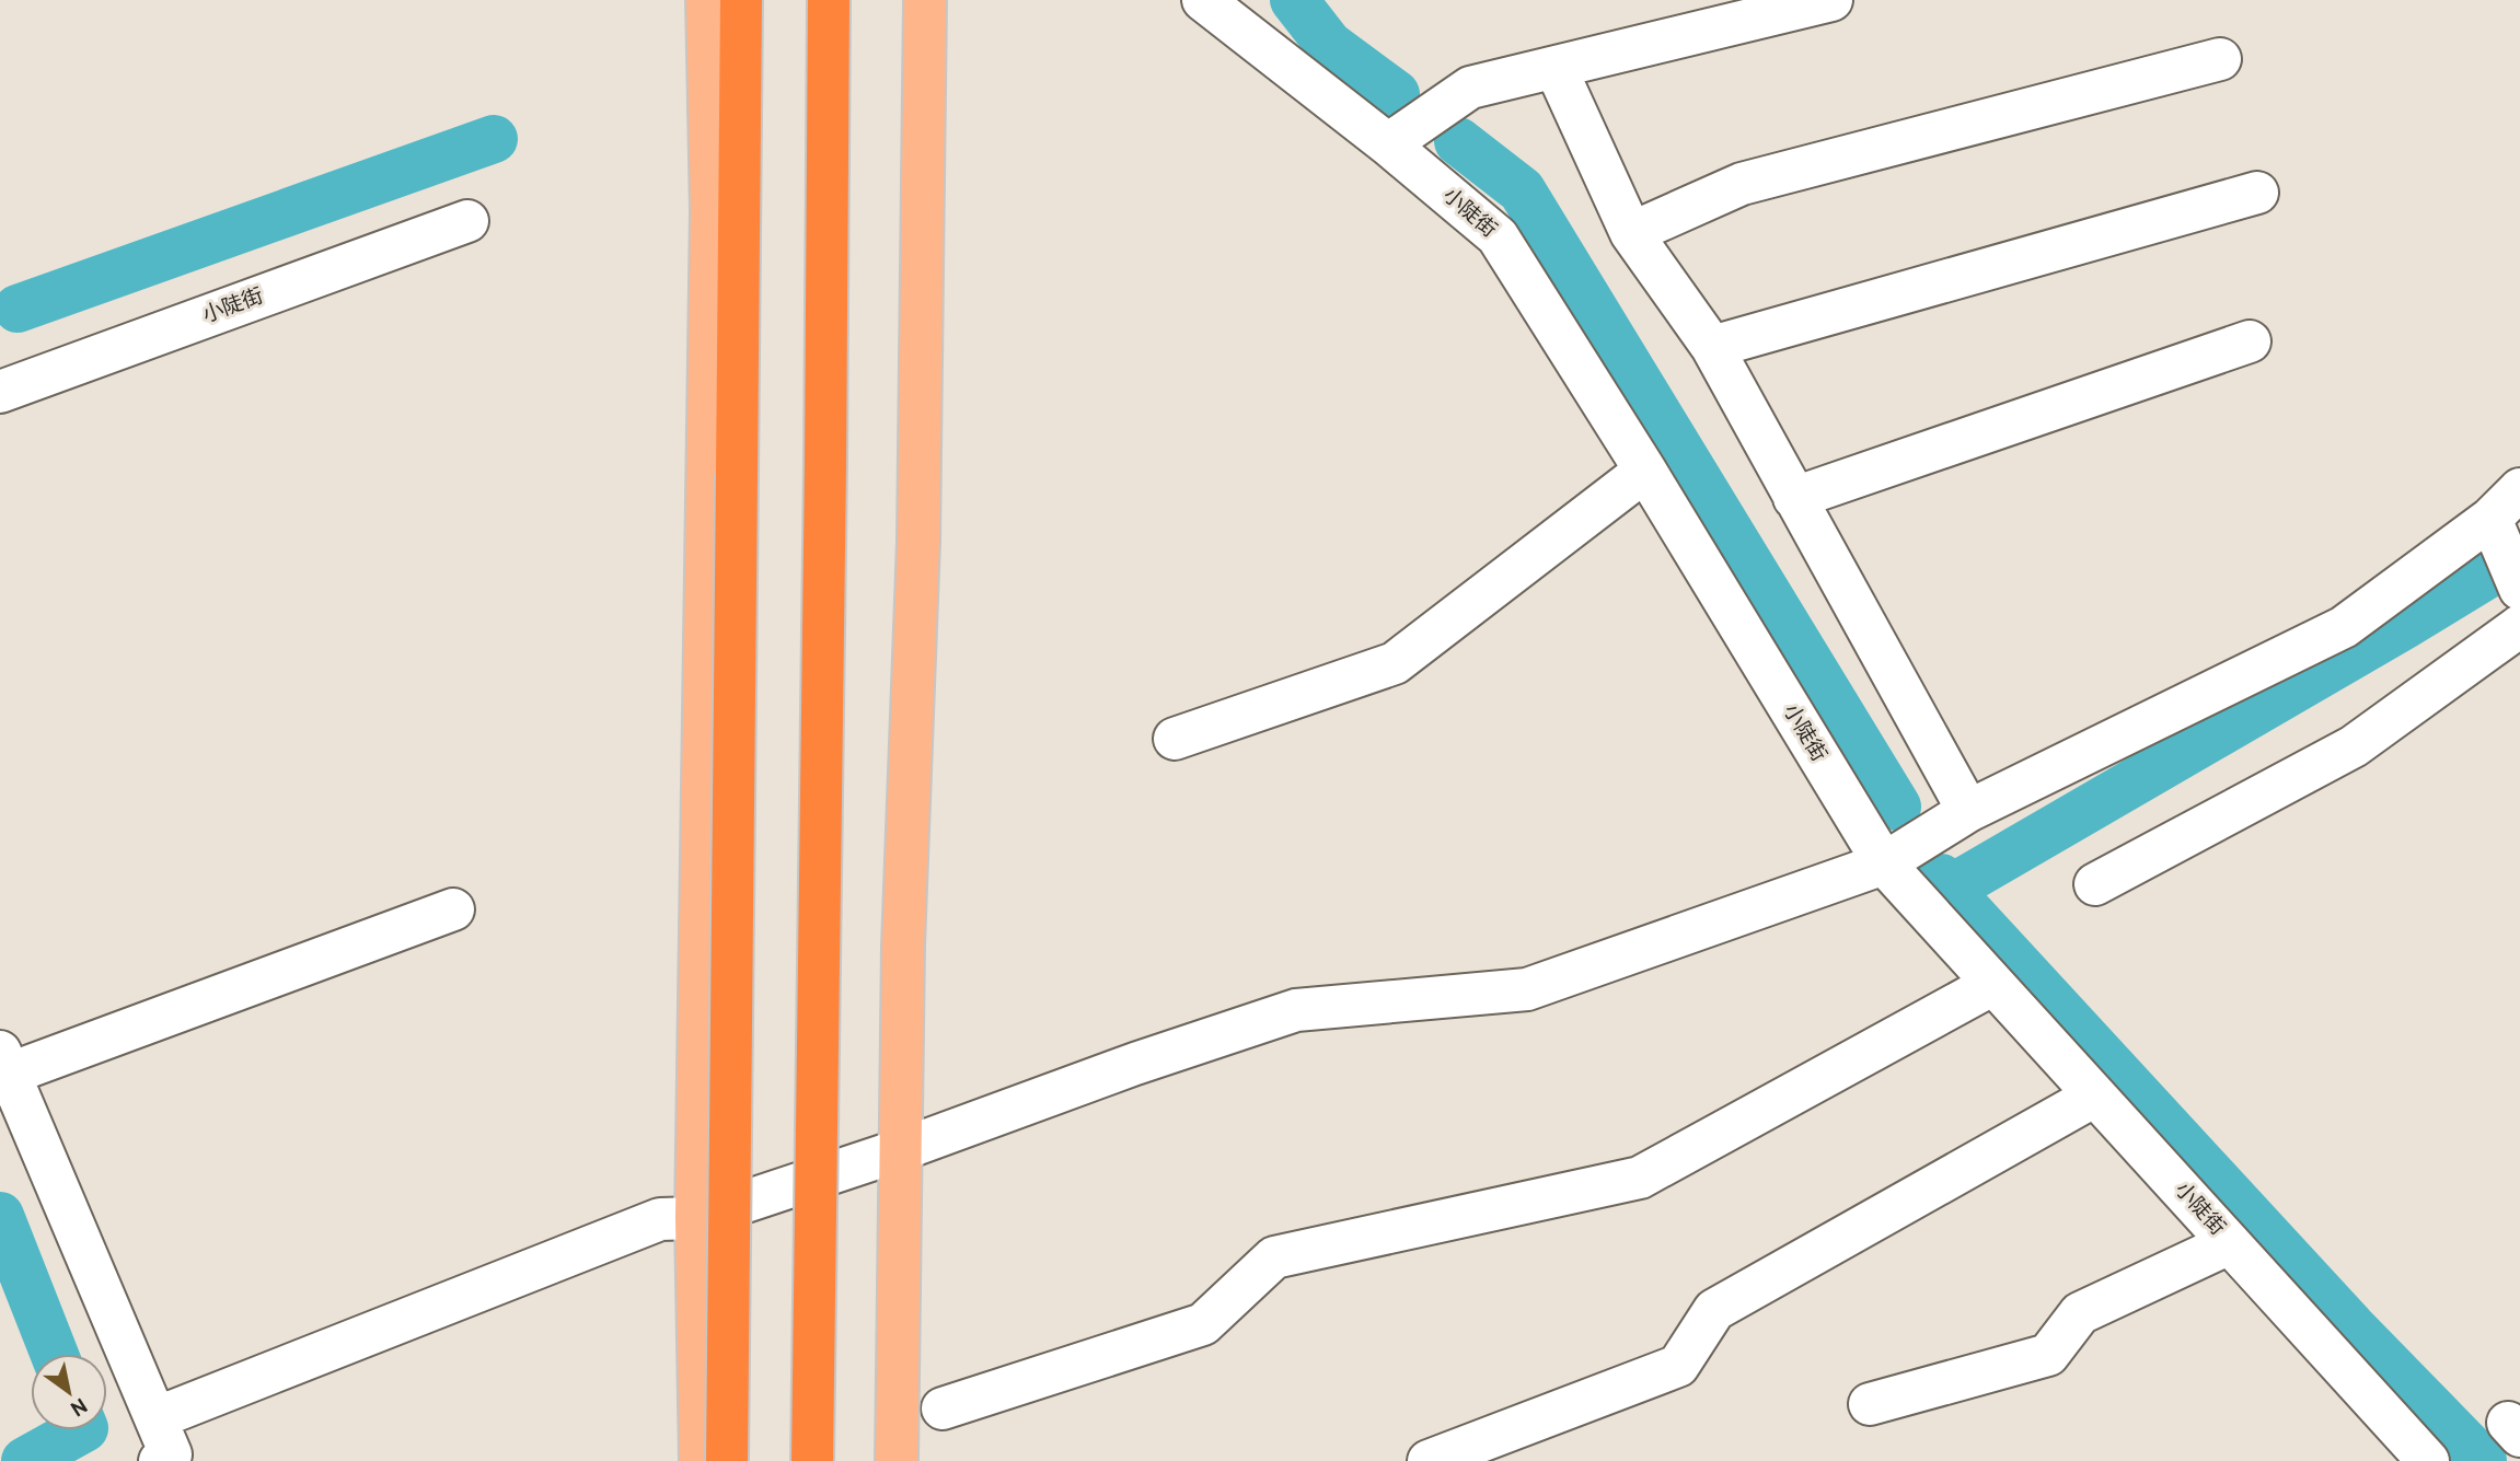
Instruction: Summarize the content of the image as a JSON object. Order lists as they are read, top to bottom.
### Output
{
  "streets": {
    "street": ["小陡街"]
  },
  "north": "bottom right"
}
